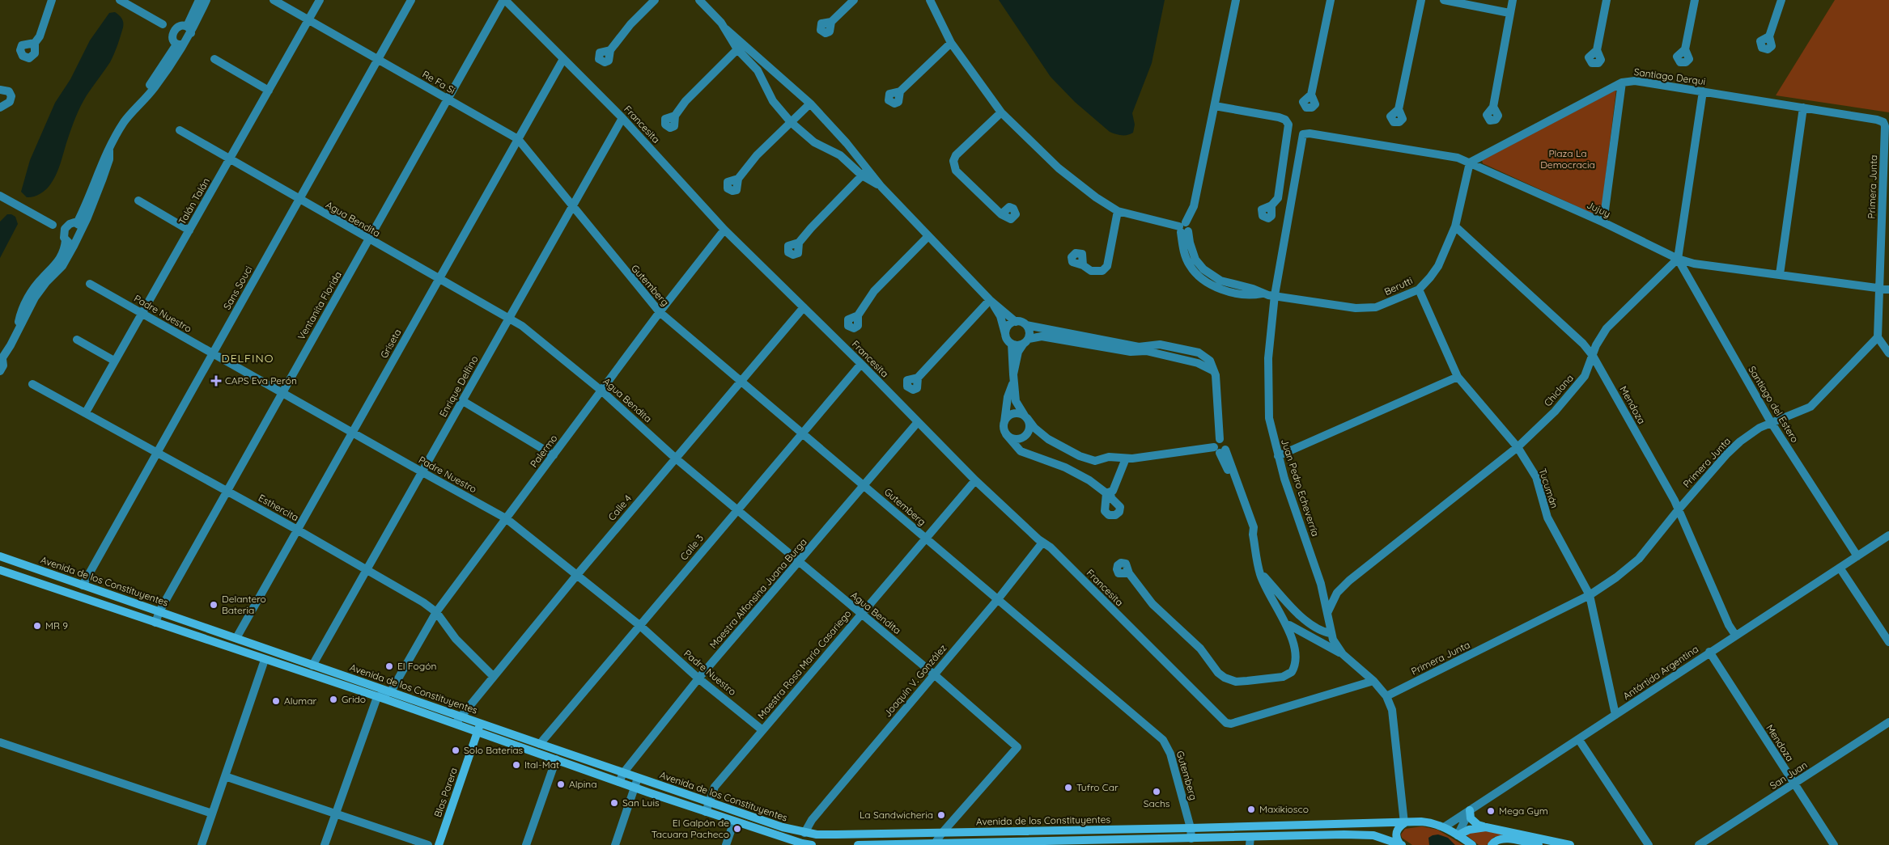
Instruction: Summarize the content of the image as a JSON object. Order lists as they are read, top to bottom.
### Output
{
  "streets": {
    "main road": ["Avenida de los Constituyentes", "Blas Parera"],
    "street": [
      "Santiago Derqui",
      "Re Fa Si",
      "Francesita",
      "Primera Junta",
      "Talán Talán",
      "Jujuy",
      "Agua Bendita",
      "Gutemberg",
      "Berutti",
      "Sans Souci",
      "Ventanita Florida",
      "Padre Nuestro",
      "Griseta",
      "Enrique Delfino",
      "Chiclana",
      "Santiago del Estero",
      "Mendoza",
      "Palermo",
      "Juan Pedro Echeverría",
      "Tucumán",
      "Esthercita",
      "Calle 4",
      "Calle 3",
      "Maestra Alfonsina Juana Burga",
      "Maestra Rosa María Casariego",
      "Antártida Argentina",
      "Joaquín V. González",
      "San Juan"
    ]
  },
  "crossings": [
    ["Santiago Derqui", "Primera Junta"],
    ["Santiago Derqui", "Jujuy"],
    ["Santiago Derqui", "Berutti"],
    ["Re Fa Si", "Talán Talán"],
    ["Re Fa Si", "Gutemberg"],
    ["Re Fa Si", "Sans Souci"],
    ["Re Fa Si", "Ventanita Florida"],
    ["Re Fa Si", "Griseta"],
    ["Re Fa Si", "Enrique Delfino"],
    ["Francesita", "Ventanita Florida"],
    ["Francesita", "Griseta"],
    ["Francesita", "Enrique Delfino"],
    ["Francesita", "Palermo"],
    ["Francesita", "Juan Pedro Echeverría"],
    ["Francesita", "Calle 4"],
    ["Francesita", "Calle 3"],
    ["Francesita", "Maestra Alfonsina Juana Burga"],
    ["Francesita", "Maestra Rosa María Casariego"],
    ["Francesita", "Joaquín V. González"],
    ["Primera Junta", "Jujuy"],
    ["Primera Junta", "Santiago del Estero"],
    ["Primera Junta", "Mendoza"],
    ["Primera Junta", "Juan Pedro Echeverría"],
    ["Primera Junta", "Tucumán"],
    ["Talán Talán", "Agua Bendita"],
    ["Talán Talán", "Padre Nuestro"],
    ["Talán Talán", "Esthercita"],
    ["Jujuy", "Berutti"],
    ["Jujuy", "Chiclana"],
    ["Jujuy", "Santiago del Estero"],
    ["Jujuy", "Juan Pedro Echeverría"],
    ["Agua Bendita", "Sans Souci"],
    ["Agua Bendita", "Ventanita Florida"],
    ["Agua Bendita", "Griseta"],
    ["Agua Bendita", "Enrique Delfino"],
    ["Agua Bendita", "Palermo"],
    ["Agua Bendita", "Calle 4"],
    ["Agua Bendita", "Calle 3"],
    ["Agua Bendita", "Avenida de los Constituyentes"],
    ["Agua Bendita", "Maestra Alfonsina Juana Burga"],
    ["Agua Bendita", "Maestra Rosa María Casariego"],
    ["Agua Bendita", "Joaquín V. González"],
    ["Gutemberg", "Enrique Delfino"],
    ["Gutemberg", "Palermo"],
    ["Gutemberg", "Calle 4"],
    ["Gutemberg", "Calle 3"],
    ["Gutemberg", "Avenida de los Constituyentes"],
    ["Gutemberg", "Maestra Alfonsina Juana Burga"],
    ["Gutemberg", "Maestra Rosa María Casariego"],
    ["Gutemberg", "Joaquín V. González"],
    ["Berutti", "Mendoza"],
    ["Berutti", "Juan Pedro Echeverría"],
    ["Berutti", "Tucumán"],
    ["Sans Souci", "Padre Nuestro"],
    ["Sans Souci", "Esthercita"],
    ["Sans Souci", "Avenida de los Constituyentes"],
    ["Ventanita Florida", "Padre Nuestro"],
    ["Ventanita Florida", "Esthercita"],
    ["Ventanita Florida", "Avenida de los Constituyentes"],
    ["Padre Nuestro", "Griseta"],
    ["Padre Nuestro", "Enrique Delfino"],
    ["Padre Nuestro", "Palermo"],
    ["Padre Nuestro", "Calle 4"],
    ["Padre Nuestro", "Calle 3"],
    ["Padre Nuestro", "Maestra Alfonsina Juana Burga"],
    ["Padre Nuestro", "Maestra Rosa María Casariego"],
    ["Griseta", "Esthercita"],
    ["Griseta", "Avenida de los Constituyentes"],
    ["Enrique Delfino", "Esthercita"],
    ["Enrique Delfino", "Avenida de los Constituyentes"],
    ["Chiclana", "Santiago del Estero"],
    ["Chiclana", "Mendoza"],
    ["Chiclana", "Juan Pedro Echeverría"],
    ["Chiclana", "Tucumán"],
    ["Santiago del Estero", "Antártida Argentina"],
    ["Mendoza", "Antártida Argentina"],
    ["Mendoza", "San Juan"],
    ["Palermo", "Esthercita"],
    ["Palermo", "Avenida de los Constituyentes"],
    ["Juan Pedro Echeverría", "Avenida de los Constituyentes"],
    ["Tucumán", "Antártida Argentina"],
    ["Esthercita", "Calle 4"],
    ["Calle 4", "Avenida de los Constituyentes"],
    ["Calle 3", "Avenida de los Constituyentes"],
    ["Avenida de los Constituyentes", "Maestra Alfonsina Juana Burga"],
    ["Avenida de los Constituyentes", "Maestra Rosa María Casariego"],
    ["Avenida de los Constituyentes", "Antártida Argentina"],
    ["Avenida de los Constituyentes", "Joaquín V. González"],
    ["Avenida de los Constituyentes", "Blas Parera"]
  ],
  "districts": ["DELFINO"],
  "parks": ["Plaza La Democracia"],
  "places": {
    "health": ["CAPS Eva Perón"],
    "other": [
      "Delantero Bateria",
      "MR 9",
      "El Fogón",
      "Grido",
      "Alumar",
      "Solo Baterias",
      "Ital-Mat",
      "Alpina",
      "Tufro Car",
      "Sachs",
      "San Luis",
      "Maxikiosco",
      "Mega Gym",
      "La Sandwicheria",
      "El Galpón de Tacuara Pacheco"
    ]
  }
}
